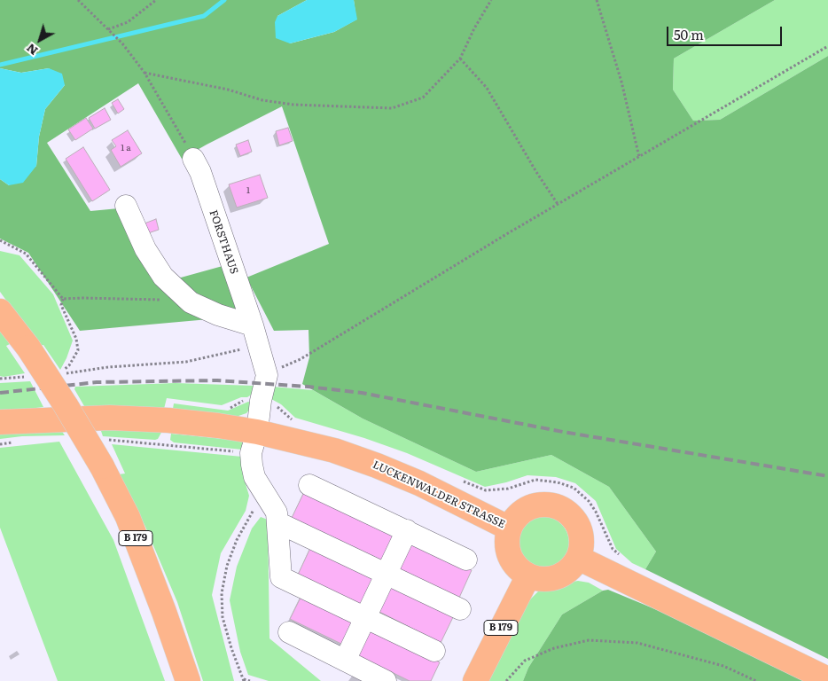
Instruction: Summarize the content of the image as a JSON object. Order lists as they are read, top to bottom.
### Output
{
  "streets": {
    "main road": ["LUCKENWALDER STRASSE", "B 179"],
    "lane": ["FORSTHAUS"]
  },
  "crossings": [
    ["FORSTHAUS", "LUCKENWALDER STRASSE"],
    ["LUCKENWALDER STRASSE", "B 179"]
  ],
  "house_numbers": ["1 a", "1"],
  "scale_bar": "50 m",
  "north": "bottom left"
}
